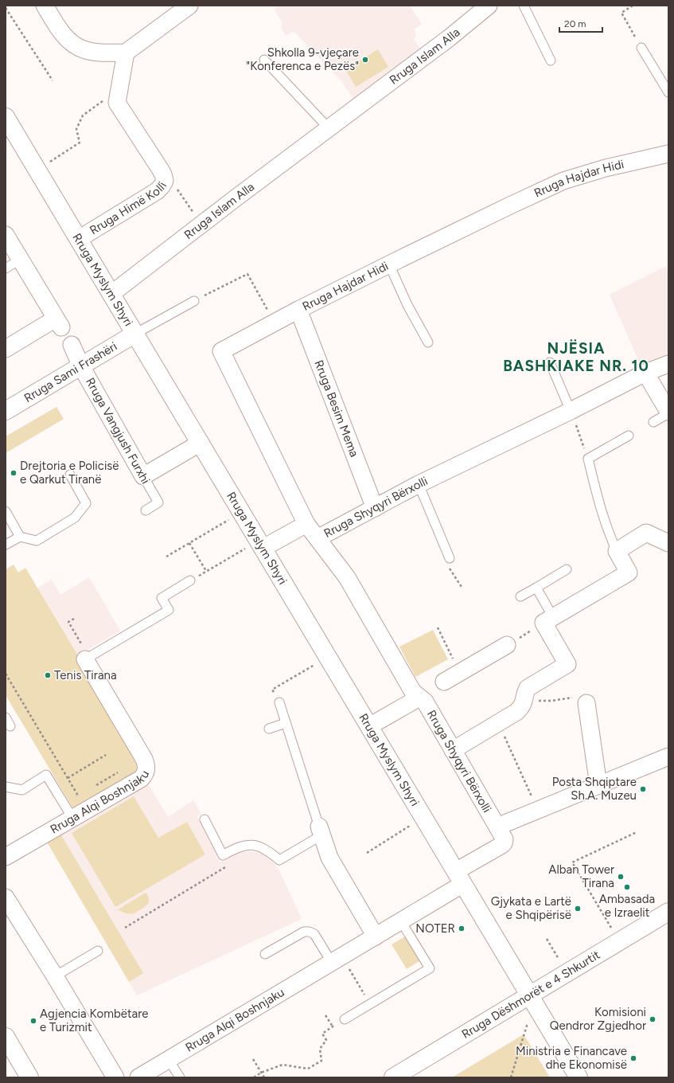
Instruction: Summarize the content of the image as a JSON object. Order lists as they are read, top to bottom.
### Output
{
  "streets": {
    "street": [
      "Rruga Islam Alla",
      "Rruga Hajdar Hidi",
      "Rruga Himë Kolli",
      "Rruga Myslym Shyri",
      "Rruga Sami Frashëri",
      "Rruga Besim Mema",
      "Rruga Vangjush Furxhi",
      "Rruga Shyqyri Bërxolli",
      "Rruga Alqi Boshnjaku",
      "Rruga Dëshmorët e 4 Shkurtit"
    ]
  },
  "crossings": [
    ["Rruga Islam Alla", "Rruga Myslym Shyri"],
    ["Rruga Hajdar Hidi", "Rruga Besim Mema"],
    ["Rruga Hajdar Hidi", "Rruga Shyqyri Bërxolli"],
    ["Rruga Himë Kolli", "Rruga Myslym Shyri"],
    ["Rruga Myslym Shyri", "Rruga Sami Frashëri"],
    ["Rruga Myslym Shyri", "Rruga Shyqyri Bërxolli"],
    ["Rruga Myslym Shyri", "Rruga Alqi Boshnjaku"],
    ["Rruga Myslym Shyri", "Rruga Dëshmorët e 4 Shkurtit"],
    ["Rruga Sami Frashëri", "Rruga Vangjush Furxhi"],
    ["Rruga Besim Mema", "Rruga Shyqyri Bërxolli"],
    ["Rruga Shyqyri Bërxolli", "Rruga Alqi Boshnjaku"]
  ],
  "districts": ["NJËSIA BASHKIAKE NR. 10"],
  "places": [
    "Shkolla 9-vjeçare \"Konferenca e Pezës\"",
    "Drejtoria e Policisë e Qarkut Tiranë",
    "Tenis Tirana",
    "Posta Shqiptare Sh.A. Muzeu",
    "Alban Tower Tirana",
    "Ambasada e Izraelit",
    "Gjykata e Lartë e Shqipërisë",
    "NOTER",
    "Komisioni Qendror Zgjedhor",
    "Agjencia Kombëtare e Turizmit",
    "Ministria e Financave dhe Ekonomisë"
  ],
  "scale_bar": "20 m"
}
